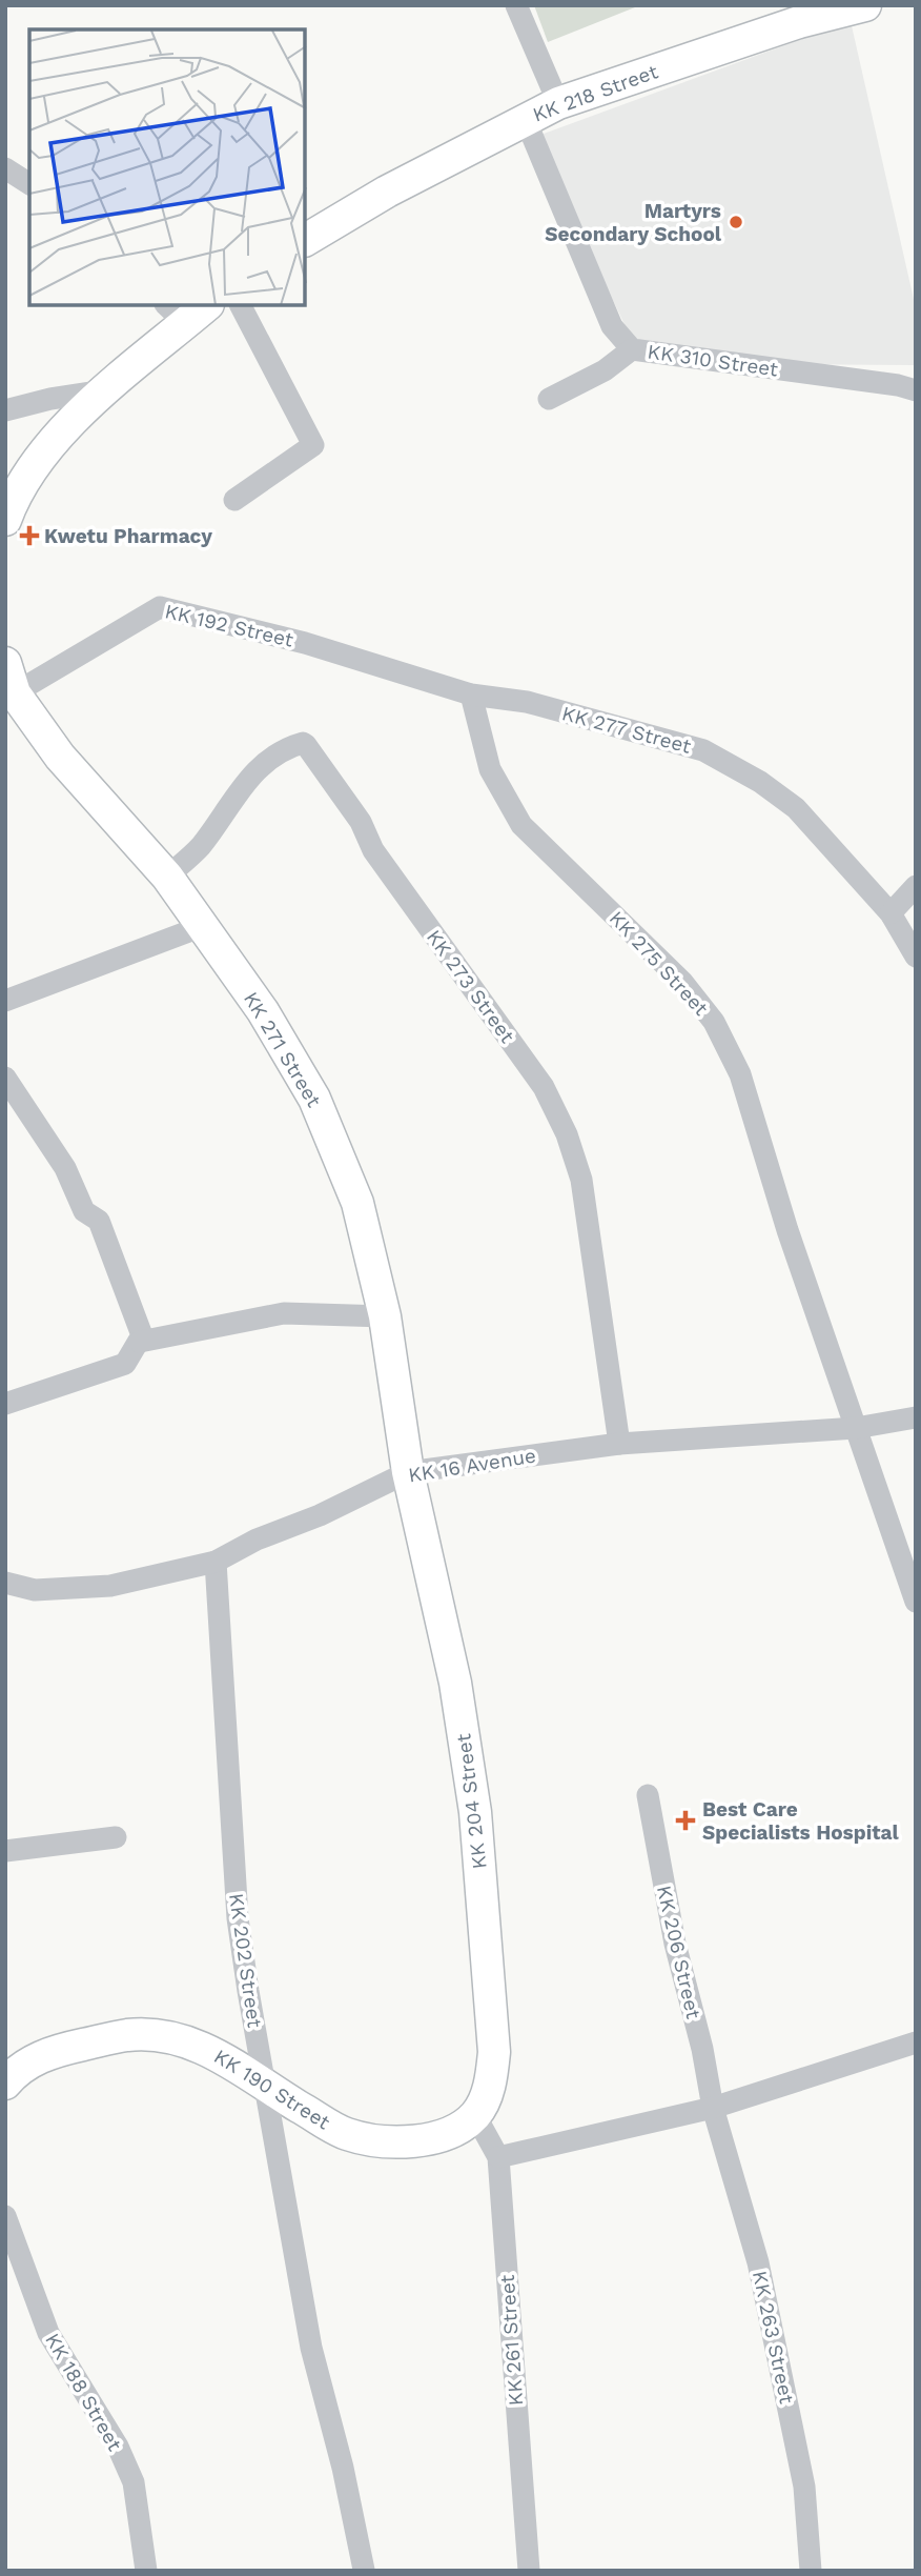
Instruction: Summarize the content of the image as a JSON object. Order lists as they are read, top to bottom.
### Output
{
  "streets": {
    "street": [
      "KK 218 Street",
      "KK 310 Street",
      "KK 192 Street",
      "KK 277 Street",
      "KK 275 Street",
      "KK 273 Street",
      "KK 271 Street",
      "KK 16 Avenue",
      "KK 204 Street",
      "KK 206 Street",
      "KK 202 Street",
      "KK 190 Street",
      "KK 263 Street",
      "KK 261 Street",
      "KK 188 Street"
    ]
  },
  "crossings": [
    ["KK 218 Street", "KK 310 Street"],
    ["KK 192 Street", "KK 277 Street"],
    ["KK 192 Street", "KK 275 Street"],
    ["KK 192 Street", "KK 271 Street"],
    ["KK 277 Street", "KK 275 Street"],
    ["KK 275 Street", "KK 16 Avenue"],
    ["KK 273 Street", "KK 271 Street"],
    ["KK 273 Street", "KK 16 Avenue"],
    ["KK 271 Street", "KK 16 Avenue"],
    ["KK 271 Street", "KK 204 Street"],
    ["KK 16 Avenue", "KK 204 Street"],
    ["KK 16 Avenue", "KK 202 Street"],
    ["KK 204 Street", "KK 190 Street"],
    ["KK 204 Street", "KK 261 Street"],
    ["KK 206 Street", "KK 263 Street"],
    ["KK 202 Street", "KK 190 Street"],
    ["KK 190 Street", "KK 261 Street"]
  ],
  "places": {
    "other": ["Martyrs Secondary School"],
    "health": ["Kwetu Pharmacy", "Best Care Specialists Hospital"]
  }
}
